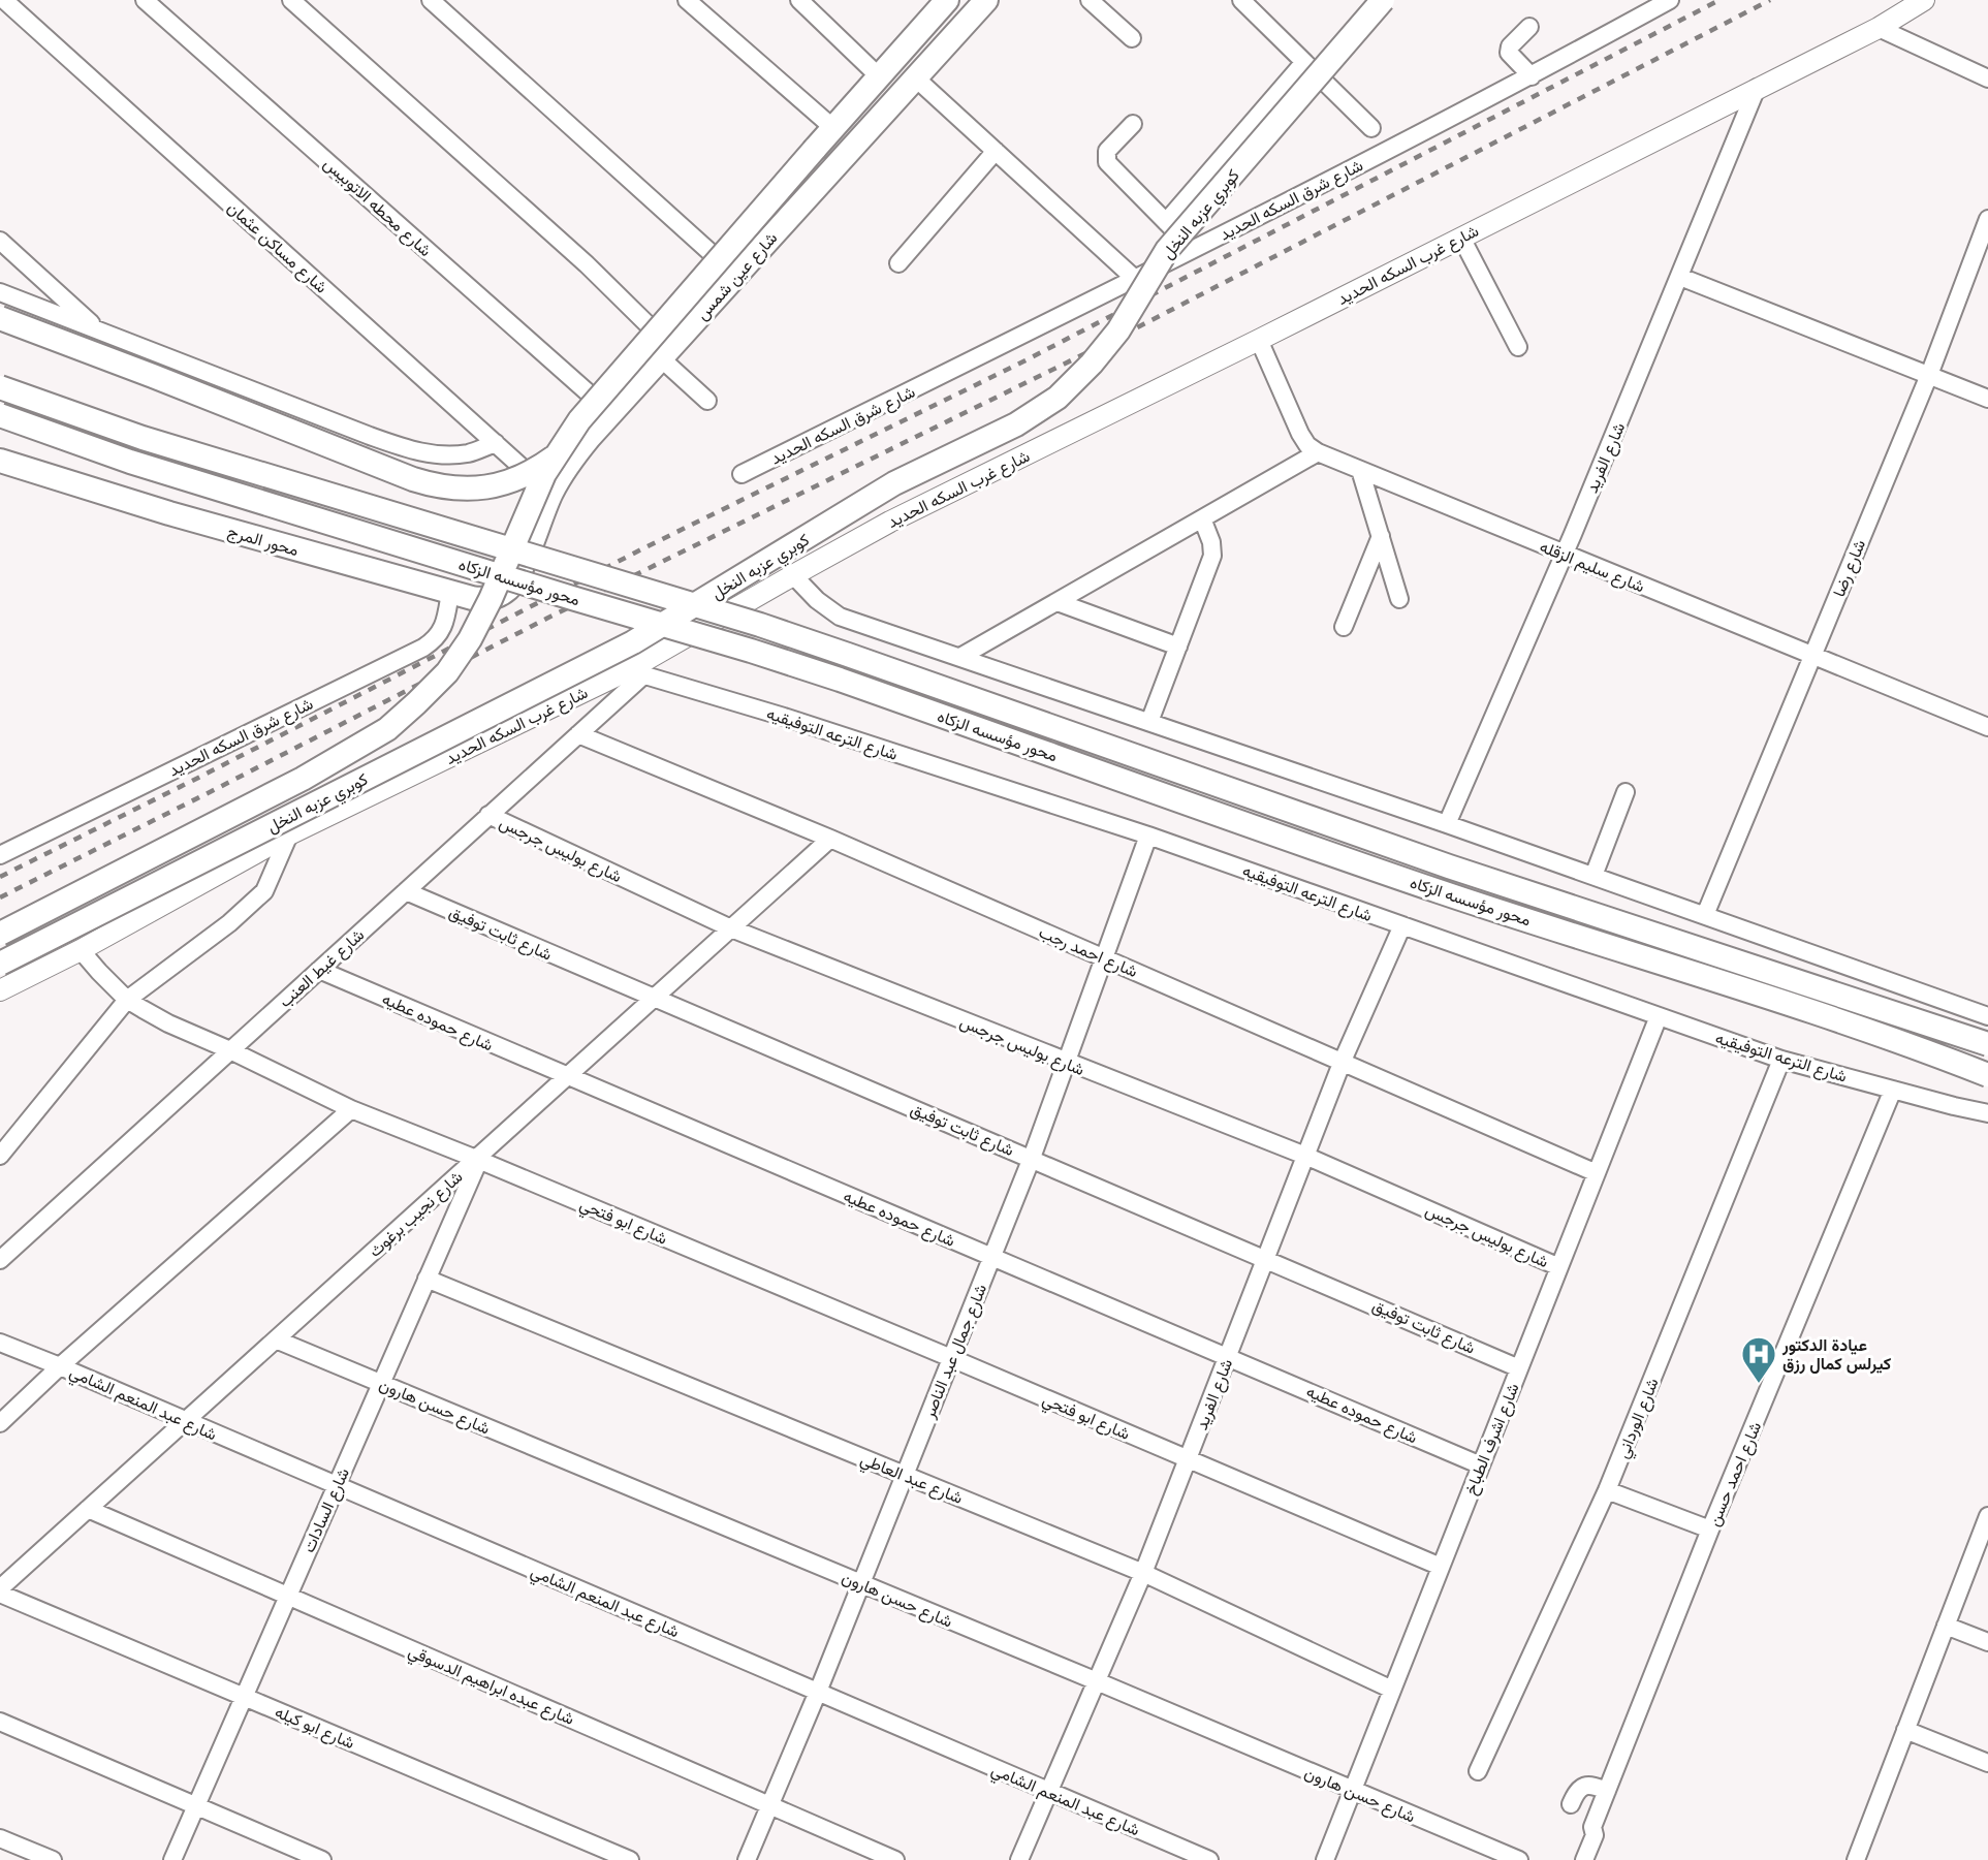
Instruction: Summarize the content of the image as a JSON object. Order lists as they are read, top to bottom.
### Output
{
  "streets": {
    "main road": [
      "كوبري عزبه النخل",
      "شارع عين شمس",
      "محور المرج",
      "محور مؤسسه الزكاه"
    ],
    "street": [
      "شارع شرق السكه الحديد",
      "شارع محطه الاتوبيس",
      "شارع مساكن عثمان",
      "شارع غرب السكه الحديد",
      "شارع الفريد",
      "شارع سليم الزقله",
      "شارع رضا",
      "شارع الترعه التوفيقيه",
      "شارع بوليس جرجس",
      "شارع ثابت توفيق",
      "شارع احمد رجب",
      "شارع غيط العنب",
      "شارع حموده عطيه",
      "شارع نجيب برغوث",
      "شارع ابو فتحي",
      "شارع جمال عبد الناصر",
      "شارع عبد المنعم الشامي",
      "شارع حسن هارون",
      "شارع الورداني",
      "شارع اشرف الطباخ",
      "شارع احمد حسن",
      "شارع عبد العاطي",
      "شارع السادات",
      "شارع عبده ابراهيم الدسوقي",
      "شارع ابو كيله"
    ]
  },
  "crossings": [
    ["شارع شرق السكه الحديد", "محور المرج"],
    ["شارع محطه الاتوبيس", "شارع عين شمس"],
    ["شارع مساكن عثمان", "شارع عين شمس"],
    ["شارع غرب السكه الحديد", "شارع الفريد"],
    ["شارع غرب السكه الحديد", "شارع سليم الزقله"],
    ["شارع غرب السكه الحديد", "شارع الترعه التوفيقيه"],
    ["شارع غرب السكه الحديد", "شارع غيط العنب"],
    ["شارع غرب السكه الحديد", "شارع ابو فتحي"],
    ["شارع عين شمس", "محور المرج"],
    ["شارع الفريد", "شارع سليم الزقله"],
    ["شارع الفريد", "شارع الترعه التوفيقيه"],
    ["شارع الفريد", "شارع بوليس جرجس"],
    ["شارع الفريد", "شارع ثابت توفيق"],
    ["شارع الفريد", "شارع احمد رجب"],
    ["شارع الفريد", "شارع حموده عطيه"],
    ["شارع الفريد", "شارع ابو فتحي"],
    ["شارع الفريد", "شارع عبد المنعم الشامي"],
    ["شارع الفريد", "شارع حسن هارون"],
    ["شارع الفريد", "شارع عبد العاطي"],
    ["شارع سليم الزقله", "شارع رضا"],
    ["شارع الترعه التوفيقيه", "شارع غيط العنب"],
    ["شارع الترعه التوفيقيه", "شارع جمال عبد الناصر"],
    ["شارع الترعه التوفيقيه", "شارع الورداني"],
    ["شارع الترعه التوفيقيه", "شارع اشرف الطباخ"],
    ["شارع الترعه التوفيقيه", "شارع احمد حسن"],
    ["شارع بوليس جرجس", "شارع غيط العنب"],
    ["شارع بوليس جرجس", "شارع نجيب برغوث"],
    ["شارع بوليس جرجس", "شارع جمال عبد الناصر"],
    ["شارع بوليس جرجس", "شارع اشرف الطباخ"],
    ["شارع ثابت توفيق", "شارع غيط العنب"],
    ["شارع ثابت توفيق", "شارع نجيب برغوث"],
    ["شارع ثابت توفيق", "شارع جمال عبد الناصر"],
    ["شارع ثابت توفيق", "شارع اشرف الطباخ"],
    ["شارع احمد رجب", "شارع غيط العنب"],
    ["شارع احمد رجب", "شارع نجيب برغوث"],
    ["شارع احمد رجب", "شارع جمال عبد الناصر"],
    ["شارع احمد رجب", "شارع اشرف الطباخ"],
    ["شارع غيط العنب", "شارع حموده عطيه"],
    ["شارع غيط العنب", "شارع ابو فتحي"],
    ["شارع حموده عطيه", "شارع نجيب برغوث"],
    ["شارع حموده عطيه", "شارع جمال عبد الناصر"],
    ["شارع حموده عطيه", "شارع اشرف الطباخ"],
    ["شارع نجيب برغوث", "شارع ابو فتحي"],
    ["شارع نجيب برغوث", "شارع عبد المنعم الشامي"],
    ["شارع نجيب برغوث", "شارع حسن هارون"],
    ["شارع نجيب برغوث", "شارع السادات"],
    ["شارع نجيب برغوث", "شارع عبده ابراهيم الدسوقي"],
    ["شارع ابو فتحي", "شارع جمال عبد الناصر"],
    ["شارع ابو فتحي", "شارع اشرف الطباخ"],
    ["شارع ابو فتحي", "شارع السادات"],
    ["شارع جمال عبد الناصر", "شارع عبد المنعم الشامي"],
    ["شارع جمال عبد الناصر", "شارع حسن هارون"],
    ["شارع جمال عبد الناصر", "شارع عبد العاطي"],
    ["شارع جمال عبد الناصر", "شارع عبده ابراهيم الدسوقي"],
    ["شارع عبد المنعم الشامي", "شارع السادات"],
    ["شارع حسن هارون", "شارع اشرف الطباخ"],
    ["شارع حسن هارون", "شارع السادات"],
    ["شارع اشرف الطباخ", "شارع عبد العاطي"],
    ["شارع عبد العاطي", "شارع السادات"],
    ["شارع السادات", "شارع عبده ابراهيم الدسوقي"],
    ["شارع السادات", "شارع ابو كيله"]
  ],
  "places": {
    "hospital": ["عيادة الدكتور كيرلس كمال رزق"]
  }
}
